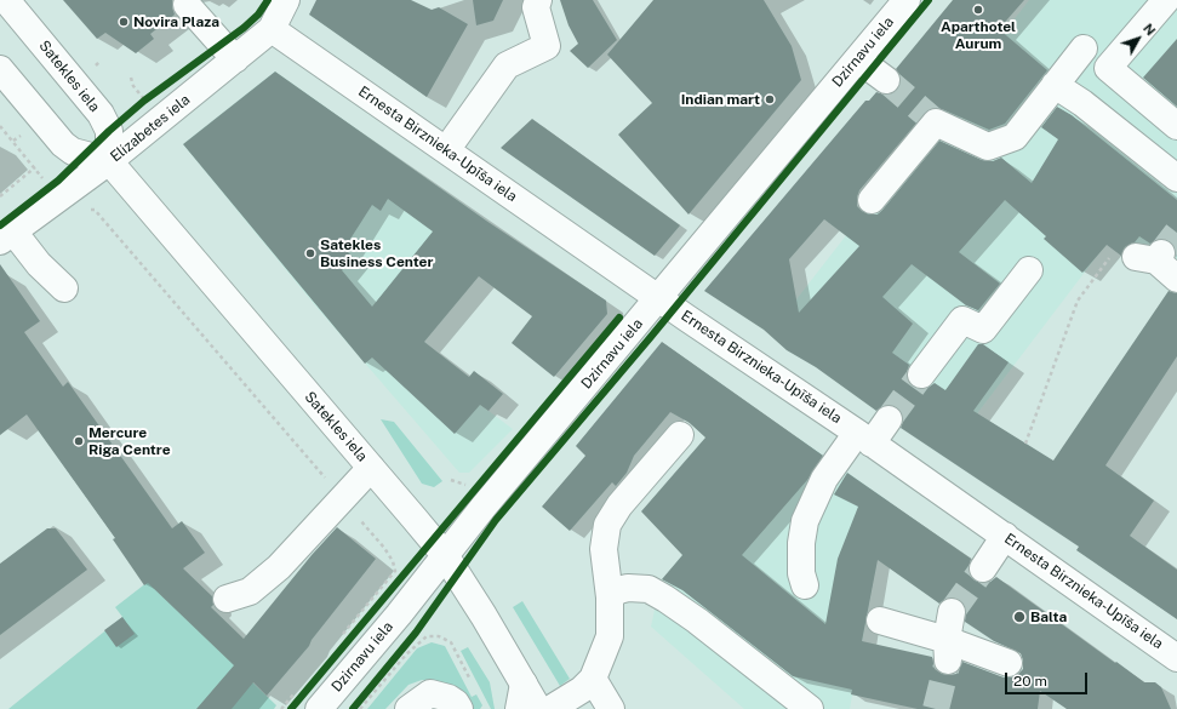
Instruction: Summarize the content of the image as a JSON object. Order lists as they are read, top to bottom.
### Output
{
  "streets": {
    "main road": [
      "Dzirnavu iela",
      "Satekles iela",
      "Elizabetes iela",
      "Ernesta Birznieka-Upīša iela"
    ]
  },
  "crossings": [
    ["Dzirnavu iela", "Satekles iela"],
    ["Dzirnavu iela", "Ernesta Birznieka-Upīša iela"],
    ["Satekles iela", "Elizabetes iela"],
    ["Elizabetes iela", "Ernesta Birznieka-Upīša iela"]
  ],
  "places": [
    "Aparthotel Aurum",
    "Novira Plaza",
    "Indian mart",
    "Satekles Business Center",
    "Mercure Riga Centre",
    "Balta"
  ],
  "scale_bar": "20 m",
  "north": "top right"
}
